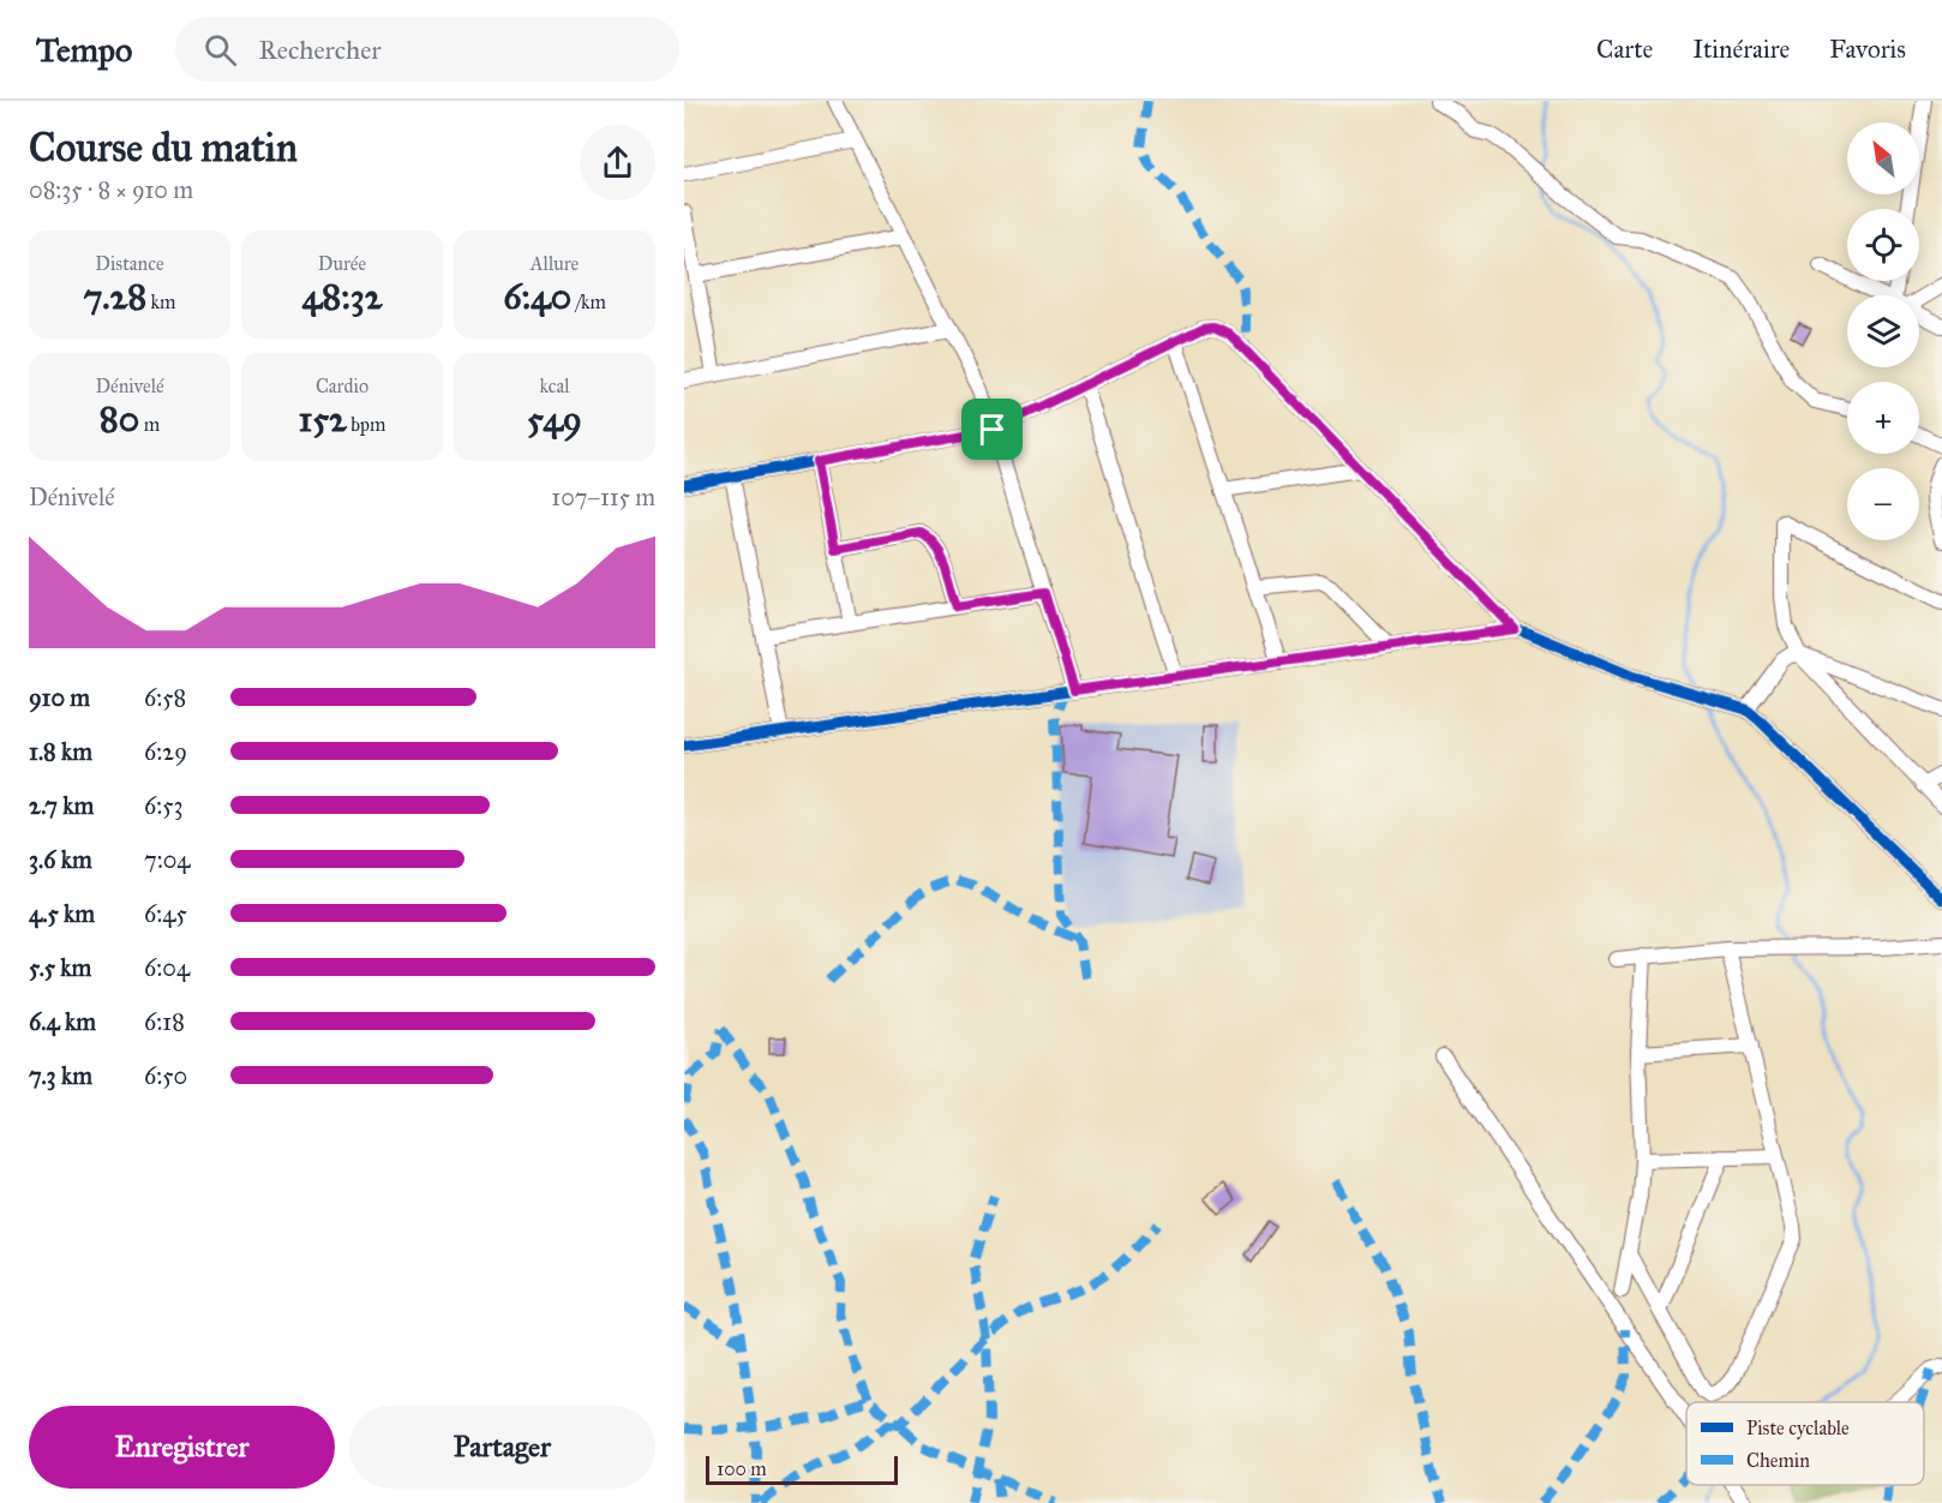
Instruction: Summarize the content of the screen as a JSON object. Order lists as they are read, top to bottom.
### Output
{
  "legend": ["Piste cyclable", "Chemin"],
  "scale_bar": "100 m",
  "north": "top left",
  "page": {
    "header": "Tempo",
    "search": "Rechercher",
    "nav": ["Carte", "Itinéraire", "Favoris"],
    "heading": ["Course du matin", "08:35 · 8 × 910 m"],
    "map_buttons": ["+", "−"],
    "stats": [
      ["Distance", "7.28 km"],
      ["Durée", "48:32"],
      ["Allure", "6:40 /km"],
      ["Dénivelé", "80 m"],
      ["Cardio", "152 bpm"],
      ["kcal", "549"]
    ],
    "chart": ["Dénivelé", "107–115 m"],
    "list": [
      {
        "name": "910 m",
        "note": "6:58"
      },
      {
        "name": "1.8 km",
        "note": "6:29"
      },
      {
        "name": "2.7 km",
        "note": "6:53"
      },
      {
        "name": "3.6 km",
        "note": "7:04"
      },
      {
        "name": "4.5 km",
        "note": "6:45"
      },
      {
        "name": "5.5 km",
        "note": "6:04"
      },
      {
        "name": "6.4 km",
        "note": "6:18"
      },
      {
        "name": "7.3 km",
        "note": "6:50"
      }
    ],
    "buttons": ["Enregistrer", "Partager"],
    "scale": "100 m"
  }
}
